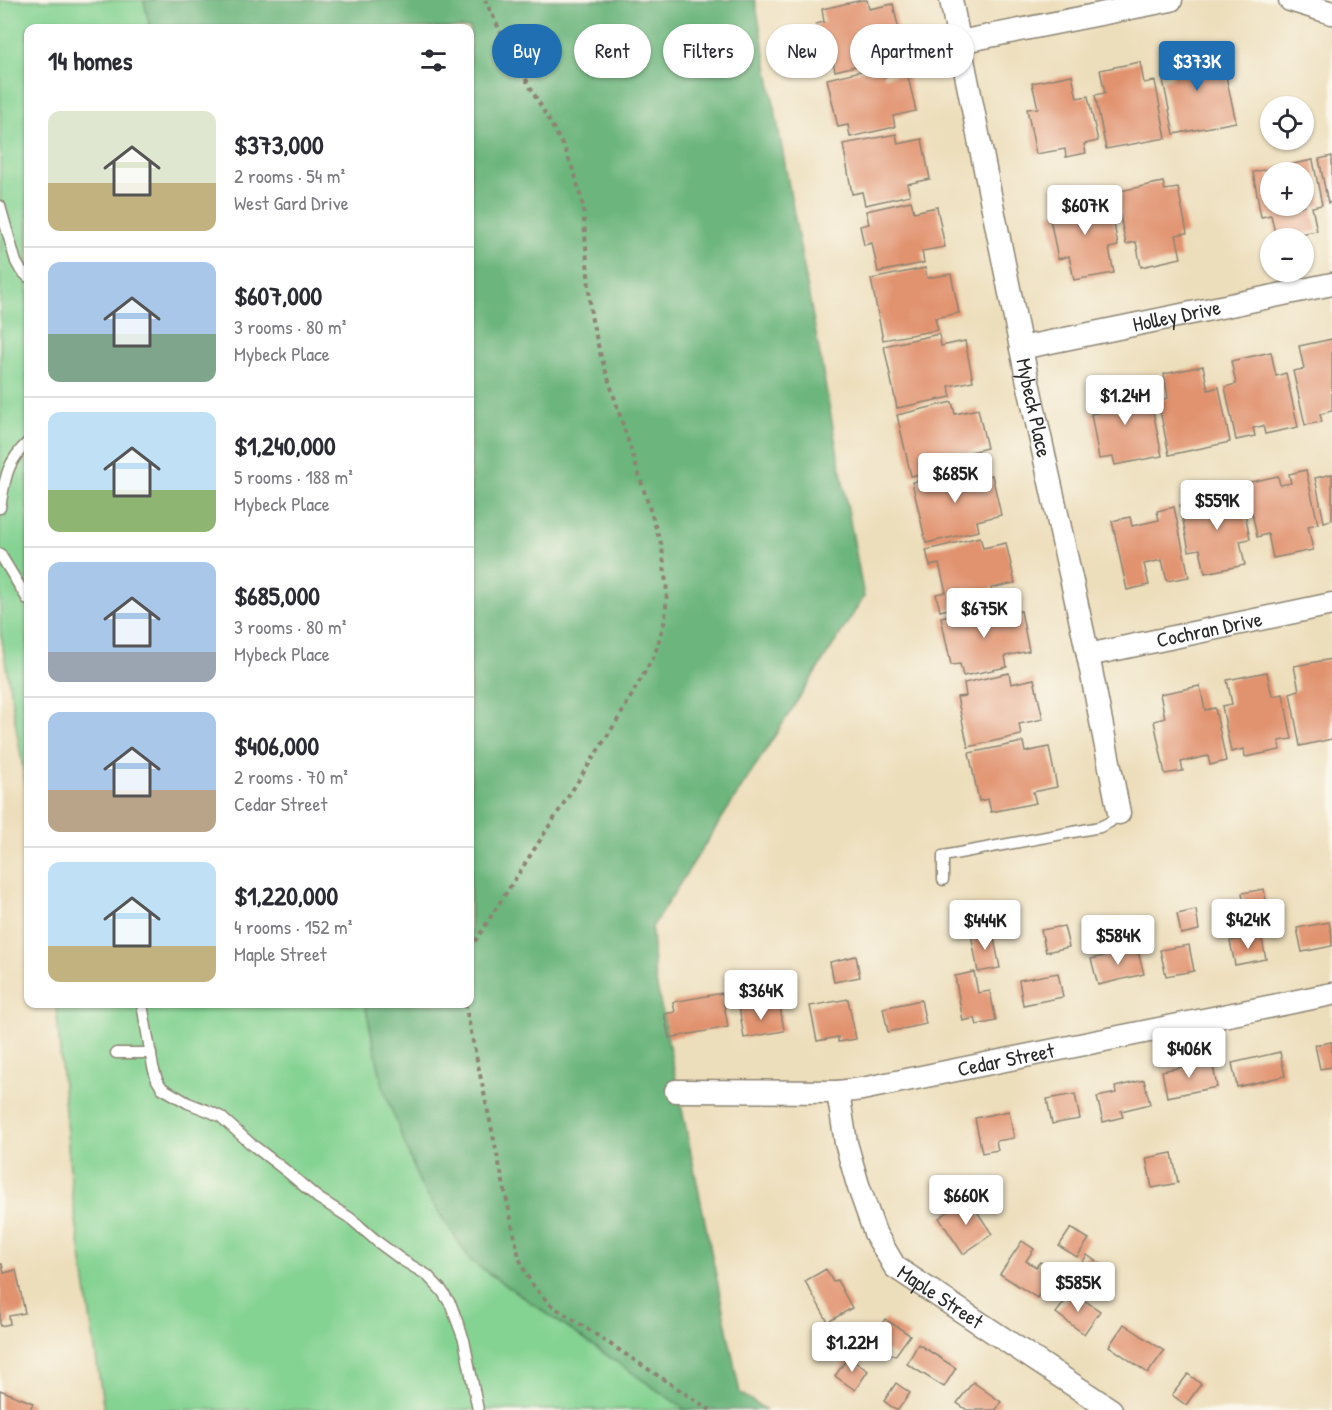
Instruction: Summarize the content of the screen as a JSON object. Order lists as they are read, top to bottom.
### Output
{
  "streets": {
    "street": [
      "Holley Drive",
      "Mybeck Place",
      "Cochran Drive",
      "Cedar Street",
      "Maple Street"
    ]
  },
  "crossings": [
    ["Holley Drive", "Mybeck Place"],
    ["Mybeck Place", "Cochran Drive"],
    ["Cedar Street", "Maple Street"]
  ],
  "page": {
    "chip": [
      "Buy",
      "Rent",
      "Filters",
      "New",
      "Apartment"
    ],
    "heading": "14 homes",
    "price": [
      "$373K",
      "$607K",
      "$1.24M",
      "$685K",
      "$559K",
      "$675K",
      "$424K",
      "$444K",
      "$584K",
      "$364K",
      "$406K",
      "$660K",
      "$585K",
      "$1.22M"
    ],
    "map_buttons": ["+", "−"],
    "list": [
      {
        "name": "$373,000",
        "note": "2 rooms · 54 m² · West Gard Drive"
      },
      {
        "name": "$607,000",
        "note": "3 rooms · 80 m² · Mybeck Place"
      },
      {
        "name": "$1,240,000",
        "note": "5 rooms · 188 m² · Mybeck Place"
      },
      {
        "name": "$685,000",
        "note": "3 rooms · 80 m² · Mybeck Place"
      },
      {
        "name": "$406,000",
        "note": "2 rooms · 70 m² · Cedar Street"
      },
      {
        "name": "$1,220,000",
        "note": "4 rooms · 152 m² · Maple Street"
      }
    ]
  }
}
